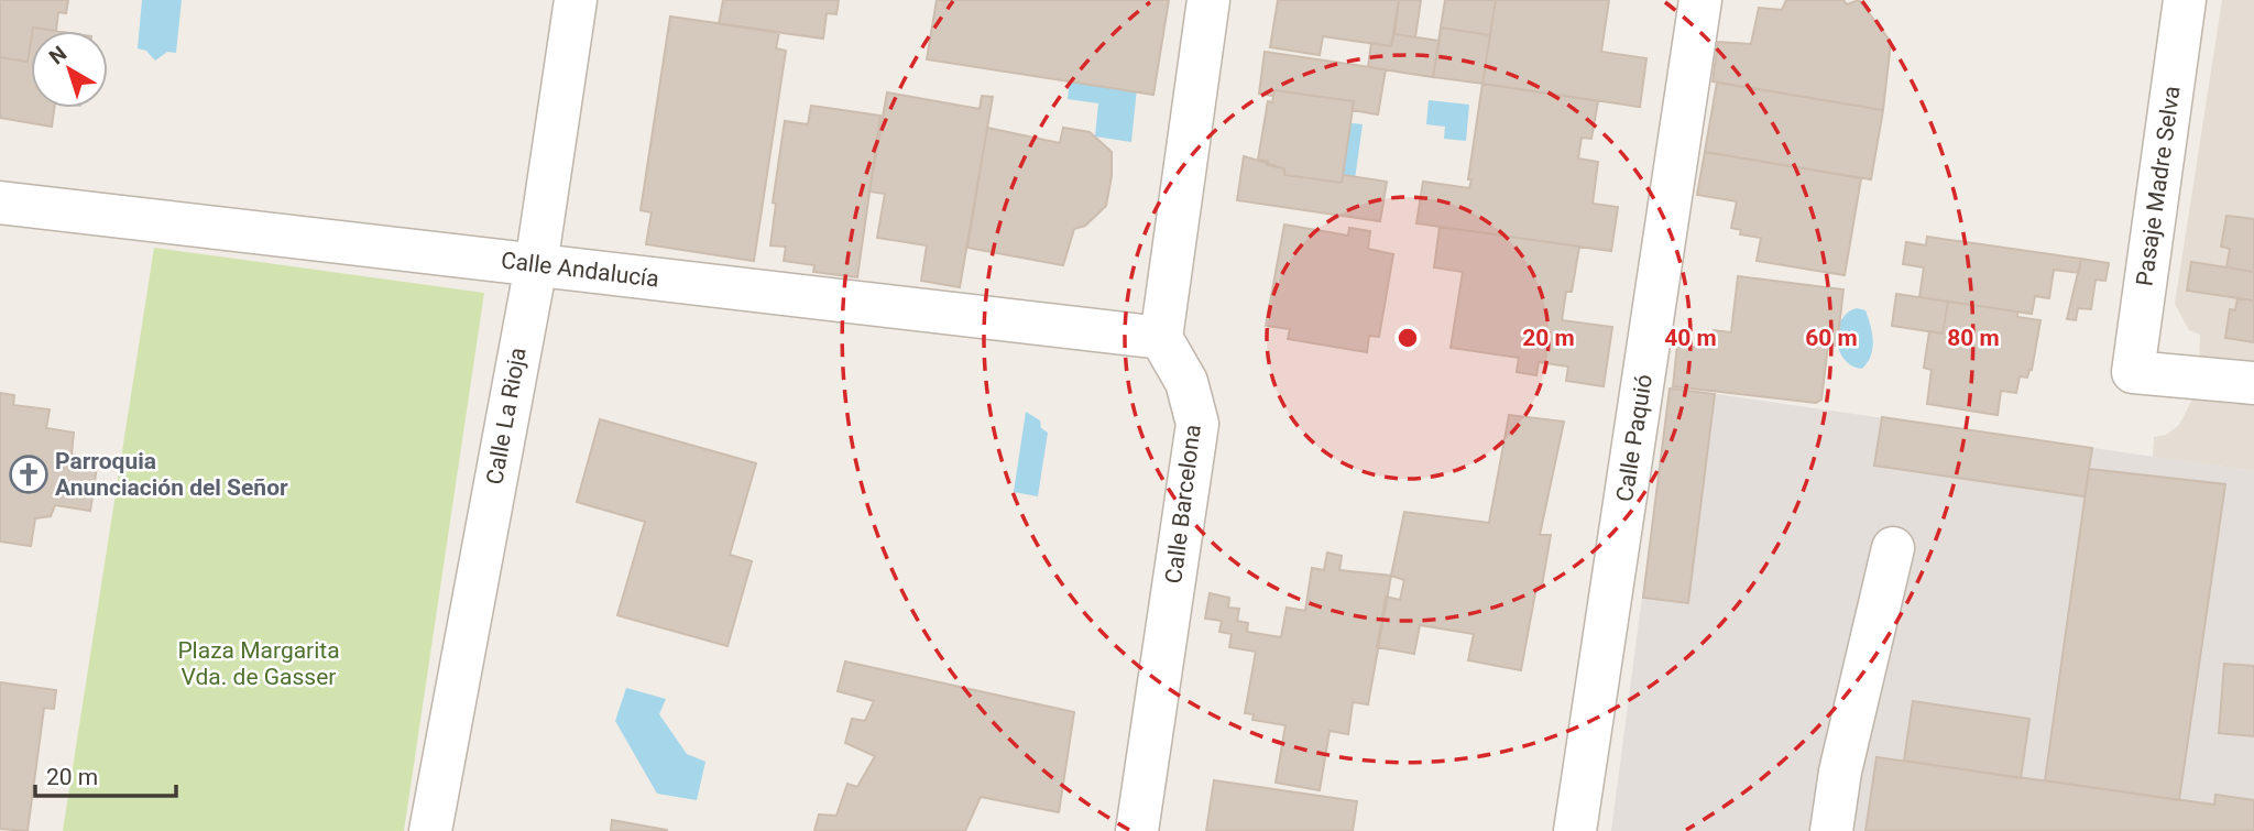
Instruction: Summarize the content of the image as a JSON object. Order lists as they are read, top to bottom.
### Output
{
  "streets": {
    "street": [
      "Pasaje Madre Selva",
      "Calle Andalucía",
      "Calle La Rioja",
      "Calle Paquió",
      "Calle Barcelona"
    ]
  },
  "crossings": [
    ["Calle Andalucía", "Calle La Rioja"],
    ["Calle Andalucía", "Calle Barcelona"]
  ],
  "parks": ["Plaza Margarita Vda. de Gasser"],
  "places": {
    "church": ["Parroquia Anunciación del Señor"]
  },
  "scale_bar": "20 m",
  "north": "top left",
  "rings": [
    "20 m",
    "40 m",
    "60 m",
    "80 m"
  ]
}
